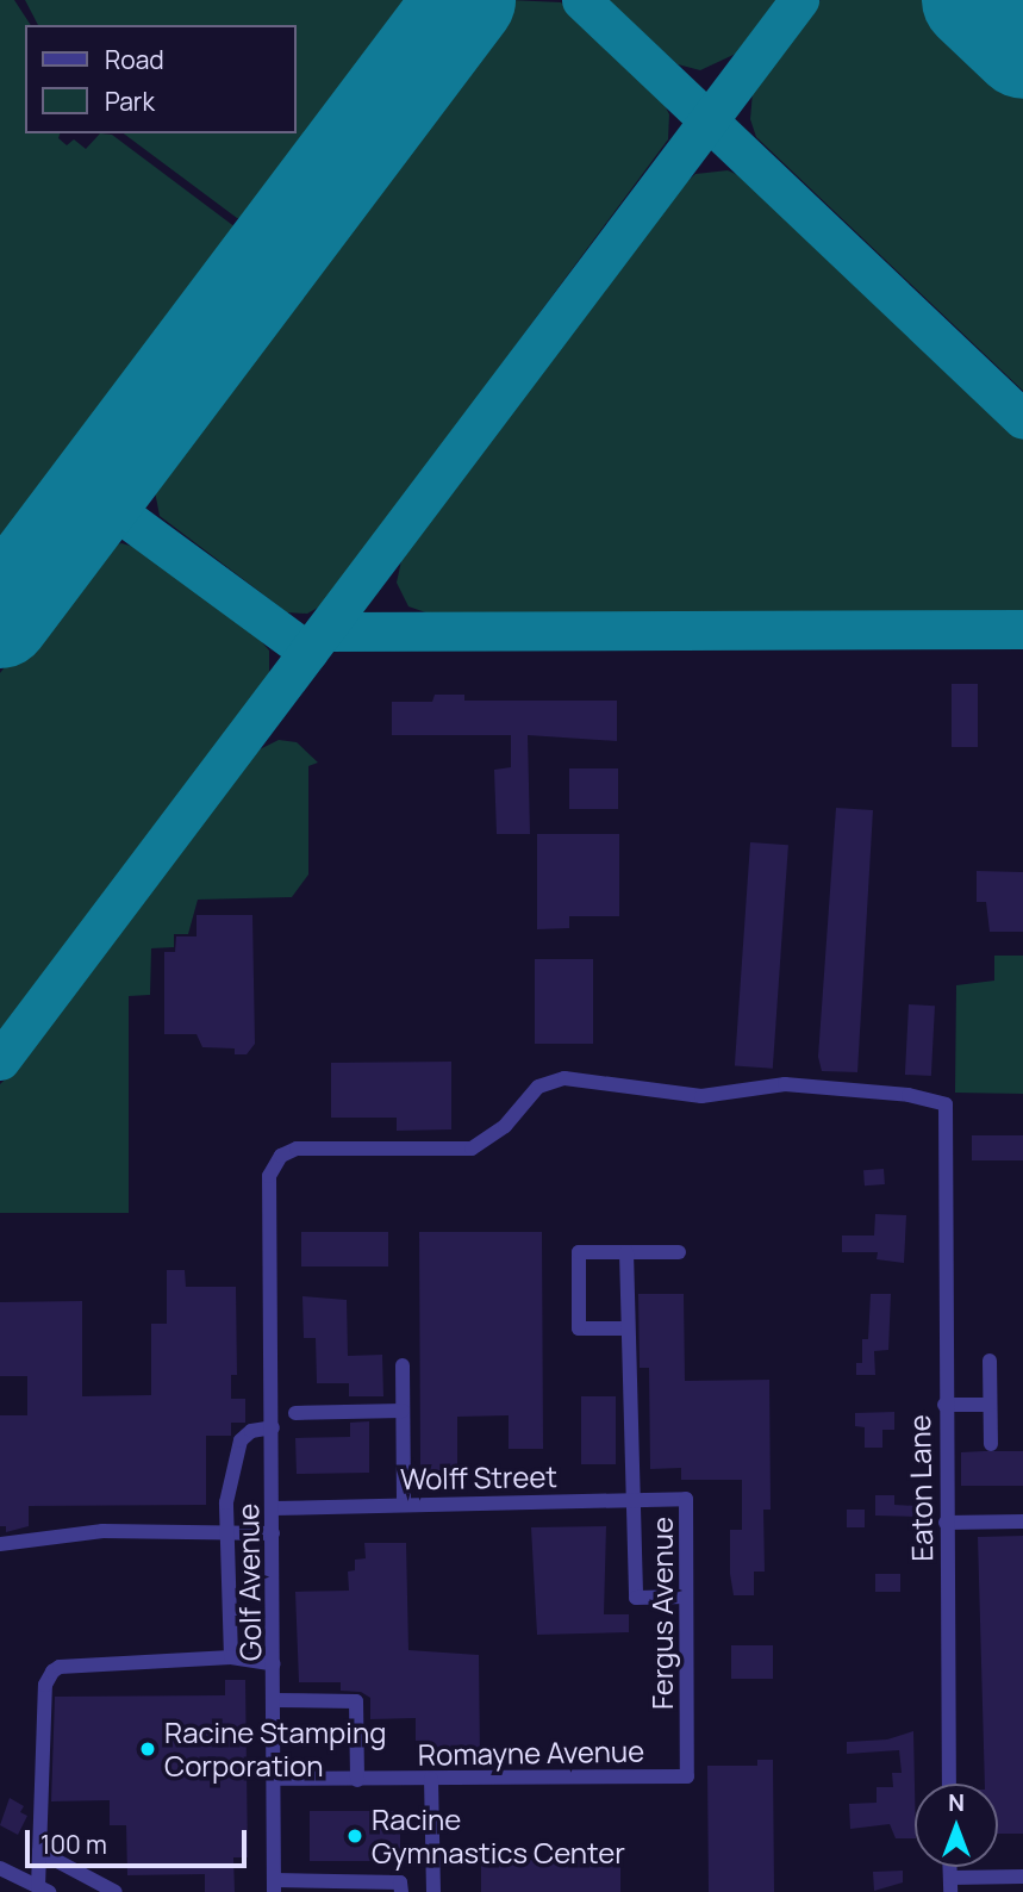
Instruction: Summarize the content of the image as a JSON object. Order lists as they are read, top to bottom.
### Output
{
  "streets": {
    "street": [
      "Wolff Street",
      "Eaton Lane",
      "Golf Avenue",
      "Fergus Avenue",
      "Romayne Avenue"
    ]
  },
  "crossings": [
    ["Wolff Street", "Golf Avenue"],
    ["Wolff Street", "Fergus Avenue"],
    ["Eaton Lane", "Golf Avenue"],
    ["Golf Avenue", "Romayne Avenue"],
    ["Fergus Avenue", "Romayne Avenue"]
  ],
  "places": ["Racine Stamping Corporation", "Racine Gymnastics Center"],
  "legend": ["Road", "Park"],
  "scale_bar": "100 m",
  "north": "top"
}
